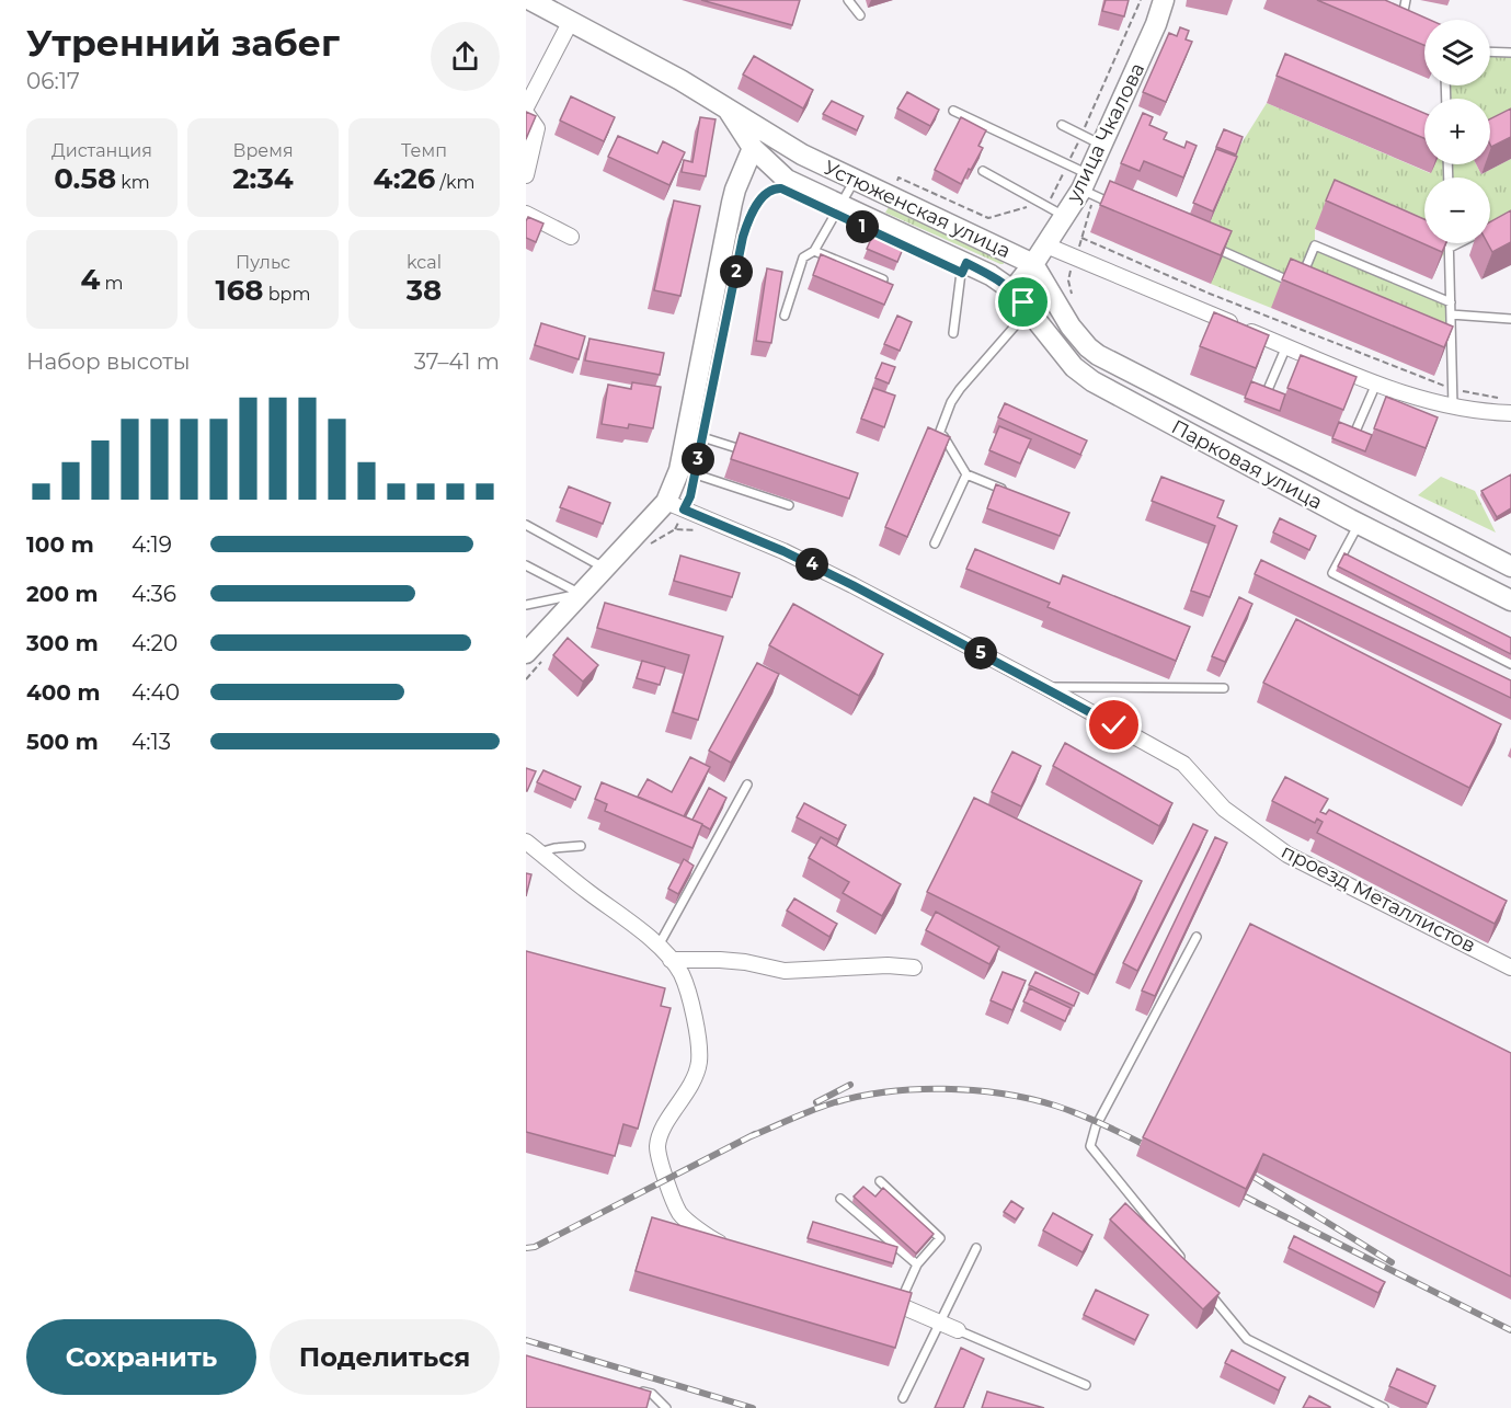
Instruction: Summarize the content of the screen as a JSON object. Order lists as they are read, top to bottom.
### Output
{
  "streets": {
    "main road": ["улица Чкалова", "Устюженская улица", "Парковая улица"],
    "street": ["проезд Металлистов"]
  },
  "crossings": [
    ["улица Чкалова", "Устюженская улица"],
    ["улица Чкалова", "Парковая улица"],
    ["Устюженская улица", "Парковая улица"]
  ],
  "page": {
    "heading": ["Утренний забег", "06:17"],
    "map_buttons": ["+", "−"],
    "stats": [
      ["Дистанция", "0.58 km"],
      ["Время", "2:34"],
      ["Темп", "4:26 /km"],
      ["4 m"],
      ["Пульс", "168 bpm"],
      ["kcal", "38"]
    ],
    "pins": [
      "1",
      "2",
      "3",
      "4",
      "5"
    ],
    "chart": ["Набор высоты", "37–41 m"],
    "list": [
      {
        "name": "100 m",
        "note": "4:19"
      },
      {
        "name": "200 m",
        "note": "4:36"
      },
      {
        "name": "300 m",
        "note": "4:20"
      },
      {
        "name": "400 m",
        "note": "4:40"
      },
      {
        "name": "500 m",
        "note": "4:13"
      }
    ],
    "buttons": ["Сохранить", "Поделиться"]
  }
}
